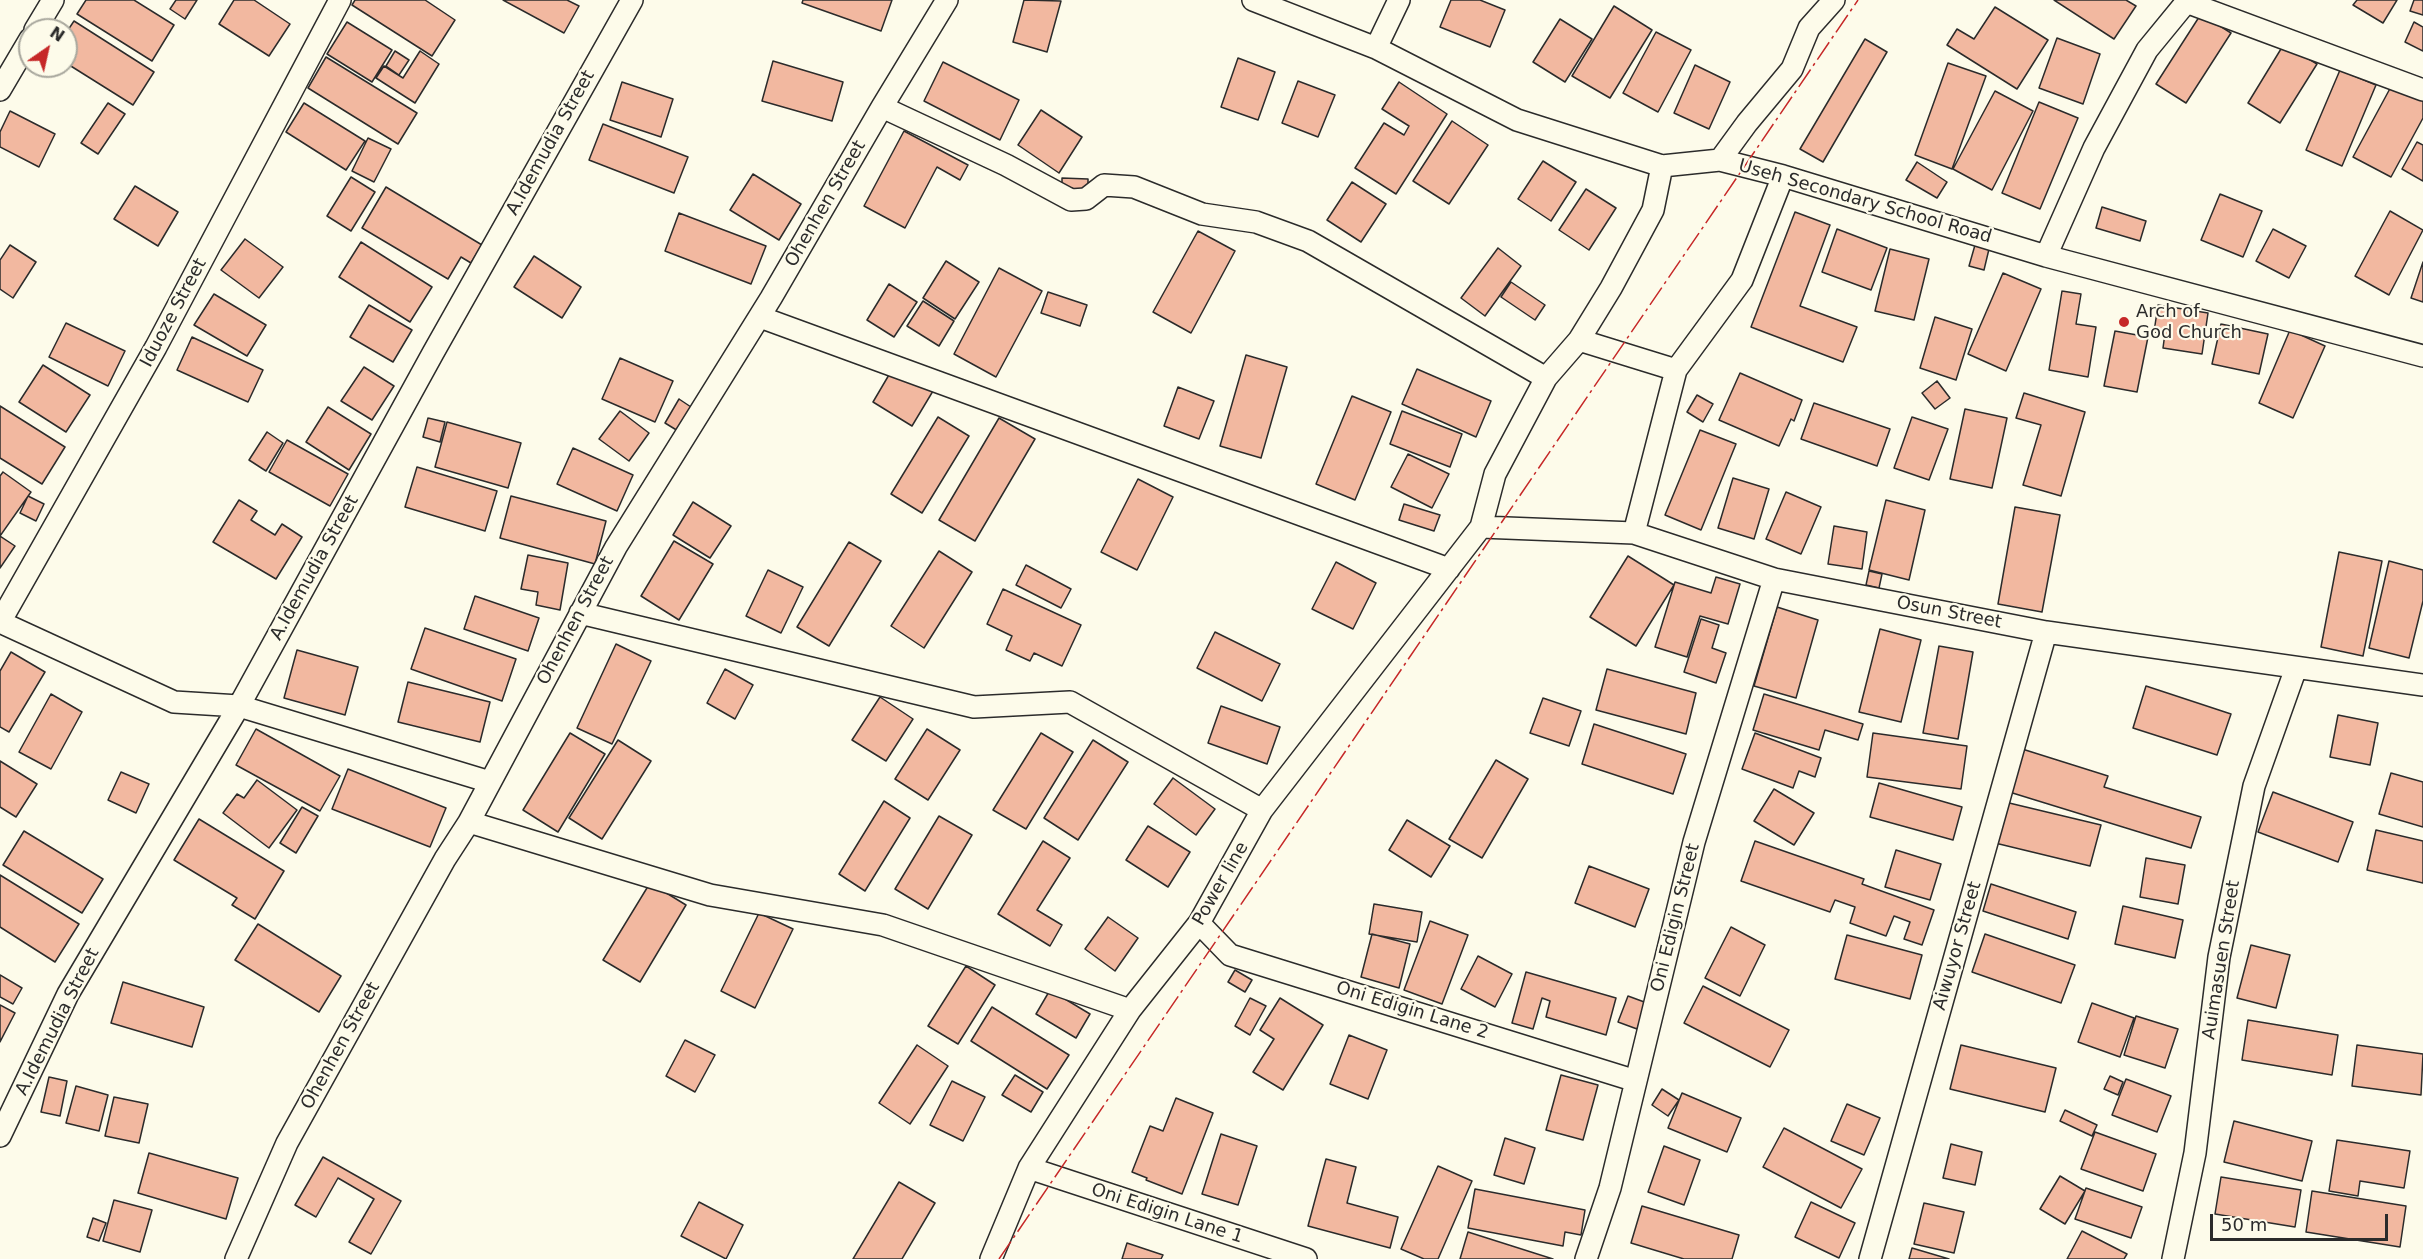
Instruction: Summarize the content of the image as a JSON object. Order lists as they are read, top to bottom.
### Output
{
  "streets": {
    "street": [
      "A.Idemudia Street",
      "Useh Secondary School Road",
      "Ohenhen Street",
      "Iduoze Street",
      "Osun Street",
      "Power line",
      "Oni Edigin Street",
      "Aiwuyor Street",
      "Auimasuen Street",
      "Oni Edigin Lane 2",
      "Oni Edigin Lane 1"
    ]
  },
  "crossings": [
    ["Osun Street", "Power line"],
    ["Osun Street", "Oni Edigin Street"],
    ["Osun Street", "Aiwuyor Street"],
    ["Osun Street", "Auimasuen Street"],
    ["Power line", "Oni Edigin Lane 2"],
    ["Power line", "Oni Edigin Lane 1"],
    ["Oni Edigin Street", "Oni Edigin Lane 2"]
  ],
  "places": ["Arch of God Church"],
  "scale_bar": "50 m",
  "north": "top right"
}
